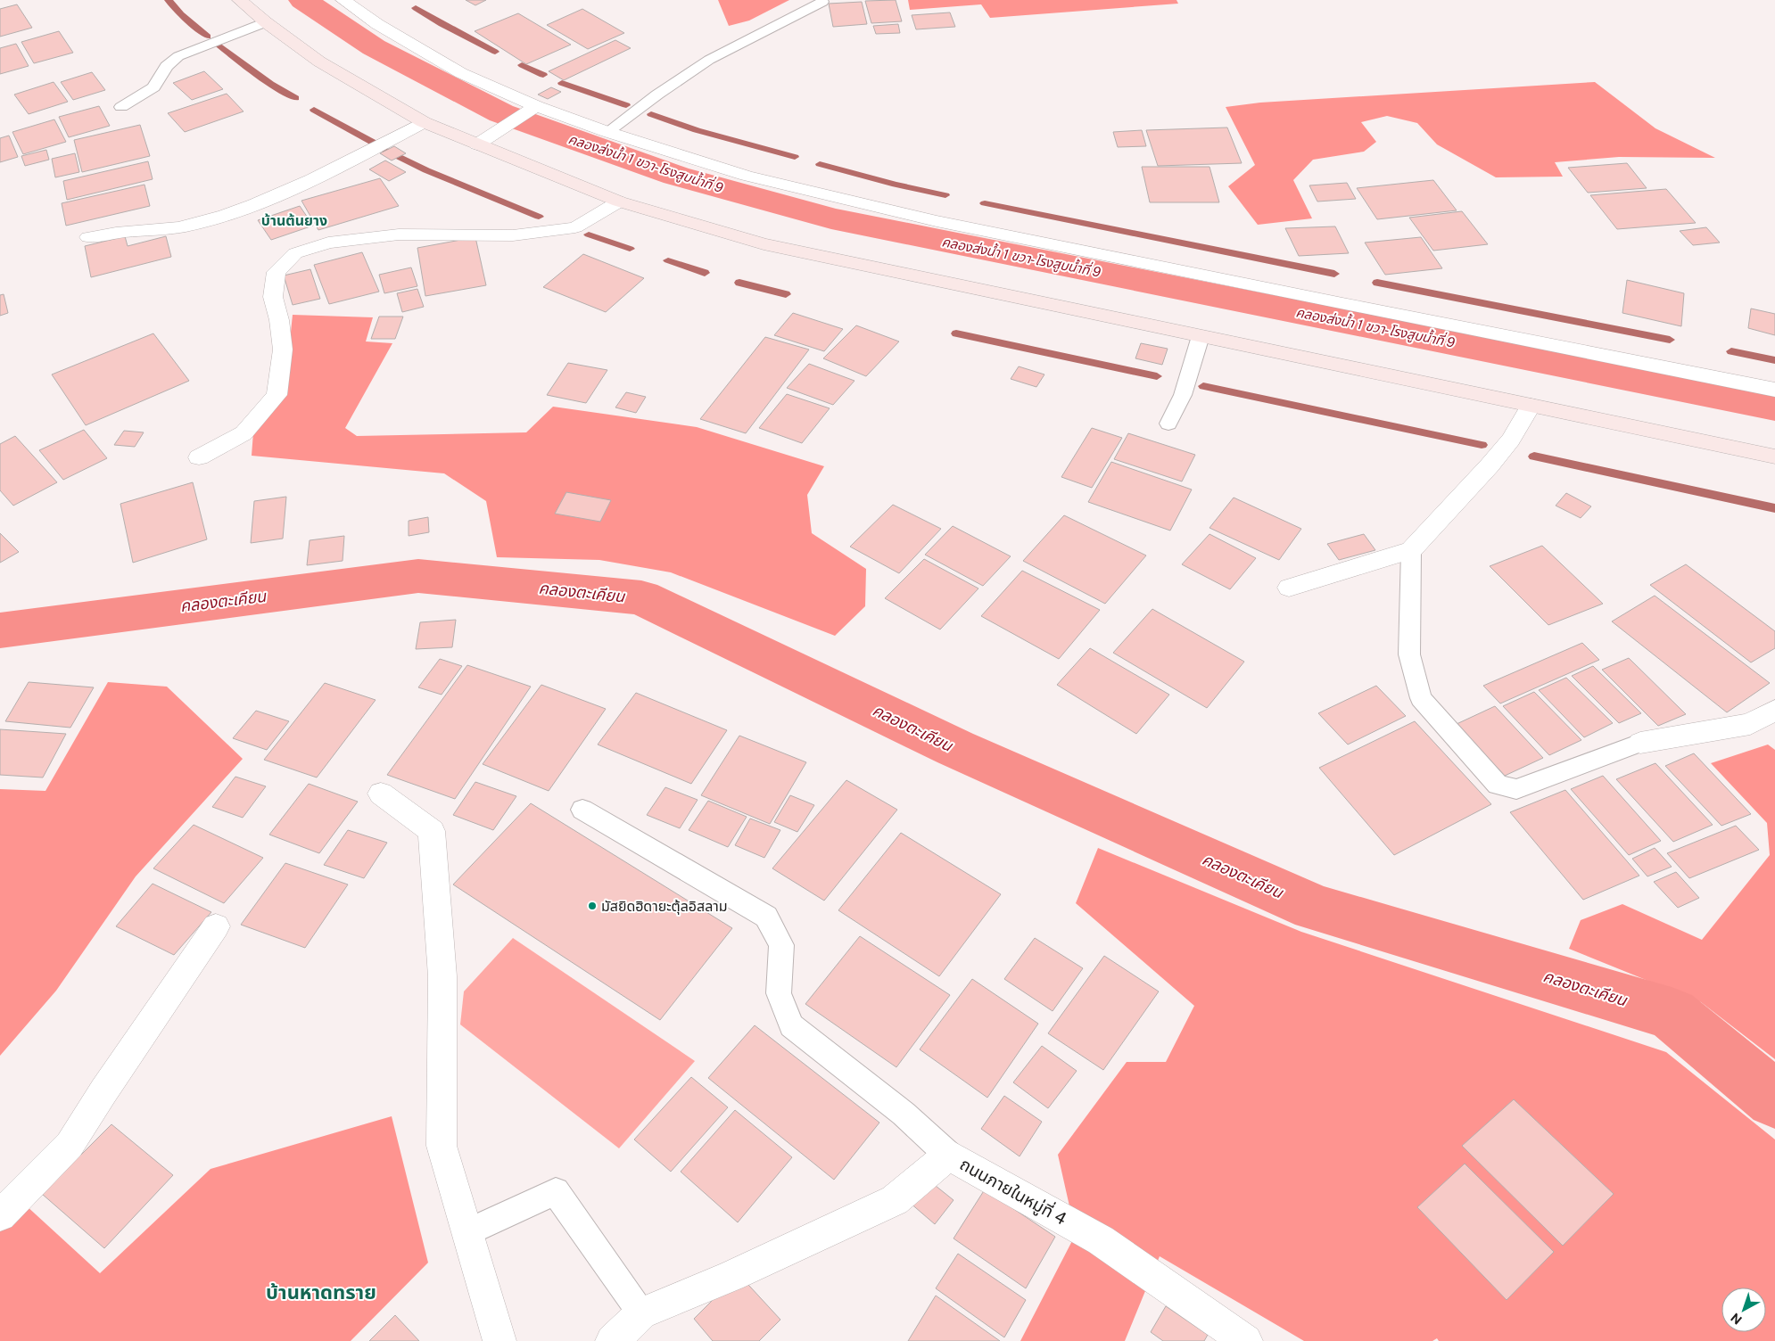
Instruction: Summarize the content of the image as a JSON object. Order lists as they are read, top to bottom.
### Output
{
  "streets": {
    "street": ["ถนนภายในหมู่ที่ 4"]
  },
  "districts": ["บ้านต้นยาง", "บ้านหาดทราย"],
  "water": ["คลองส่งน้ำ 1 ขวา-โรงสูบน้ำที่ 9", "คลองตะเคียน"],
  "places": ["มัสยิดฮิดายะตุ้ลอิสลาม"],
  "north": "bottom left"
}
